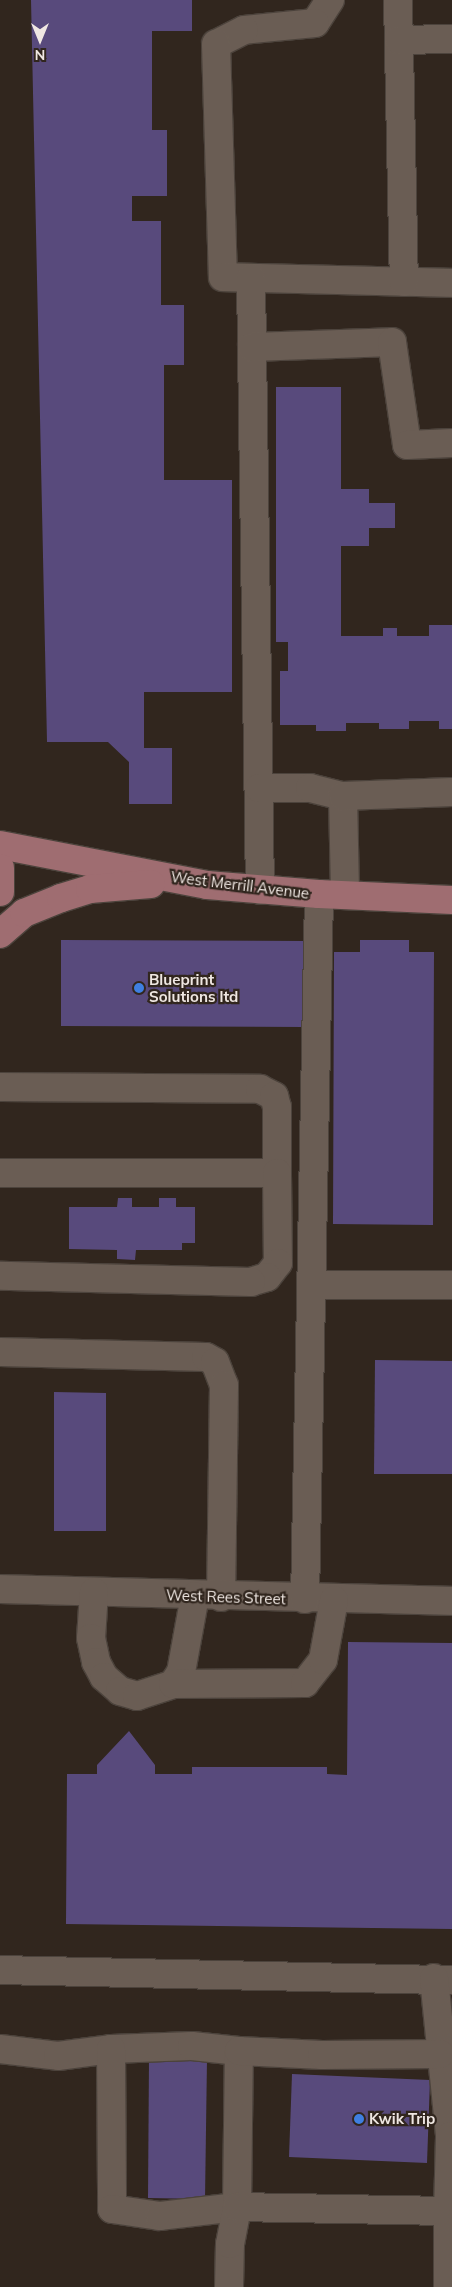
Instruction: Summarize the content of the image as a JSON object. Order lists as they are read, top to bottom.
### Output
{
  "streets": {
    "main road": ["West Merrill Avenue"],
    "street": ["West Rees Street"]
  },
  "places": ["Blueprint Solutions ltd", "Kwik Trip"],
  "north": "bottom"
}
